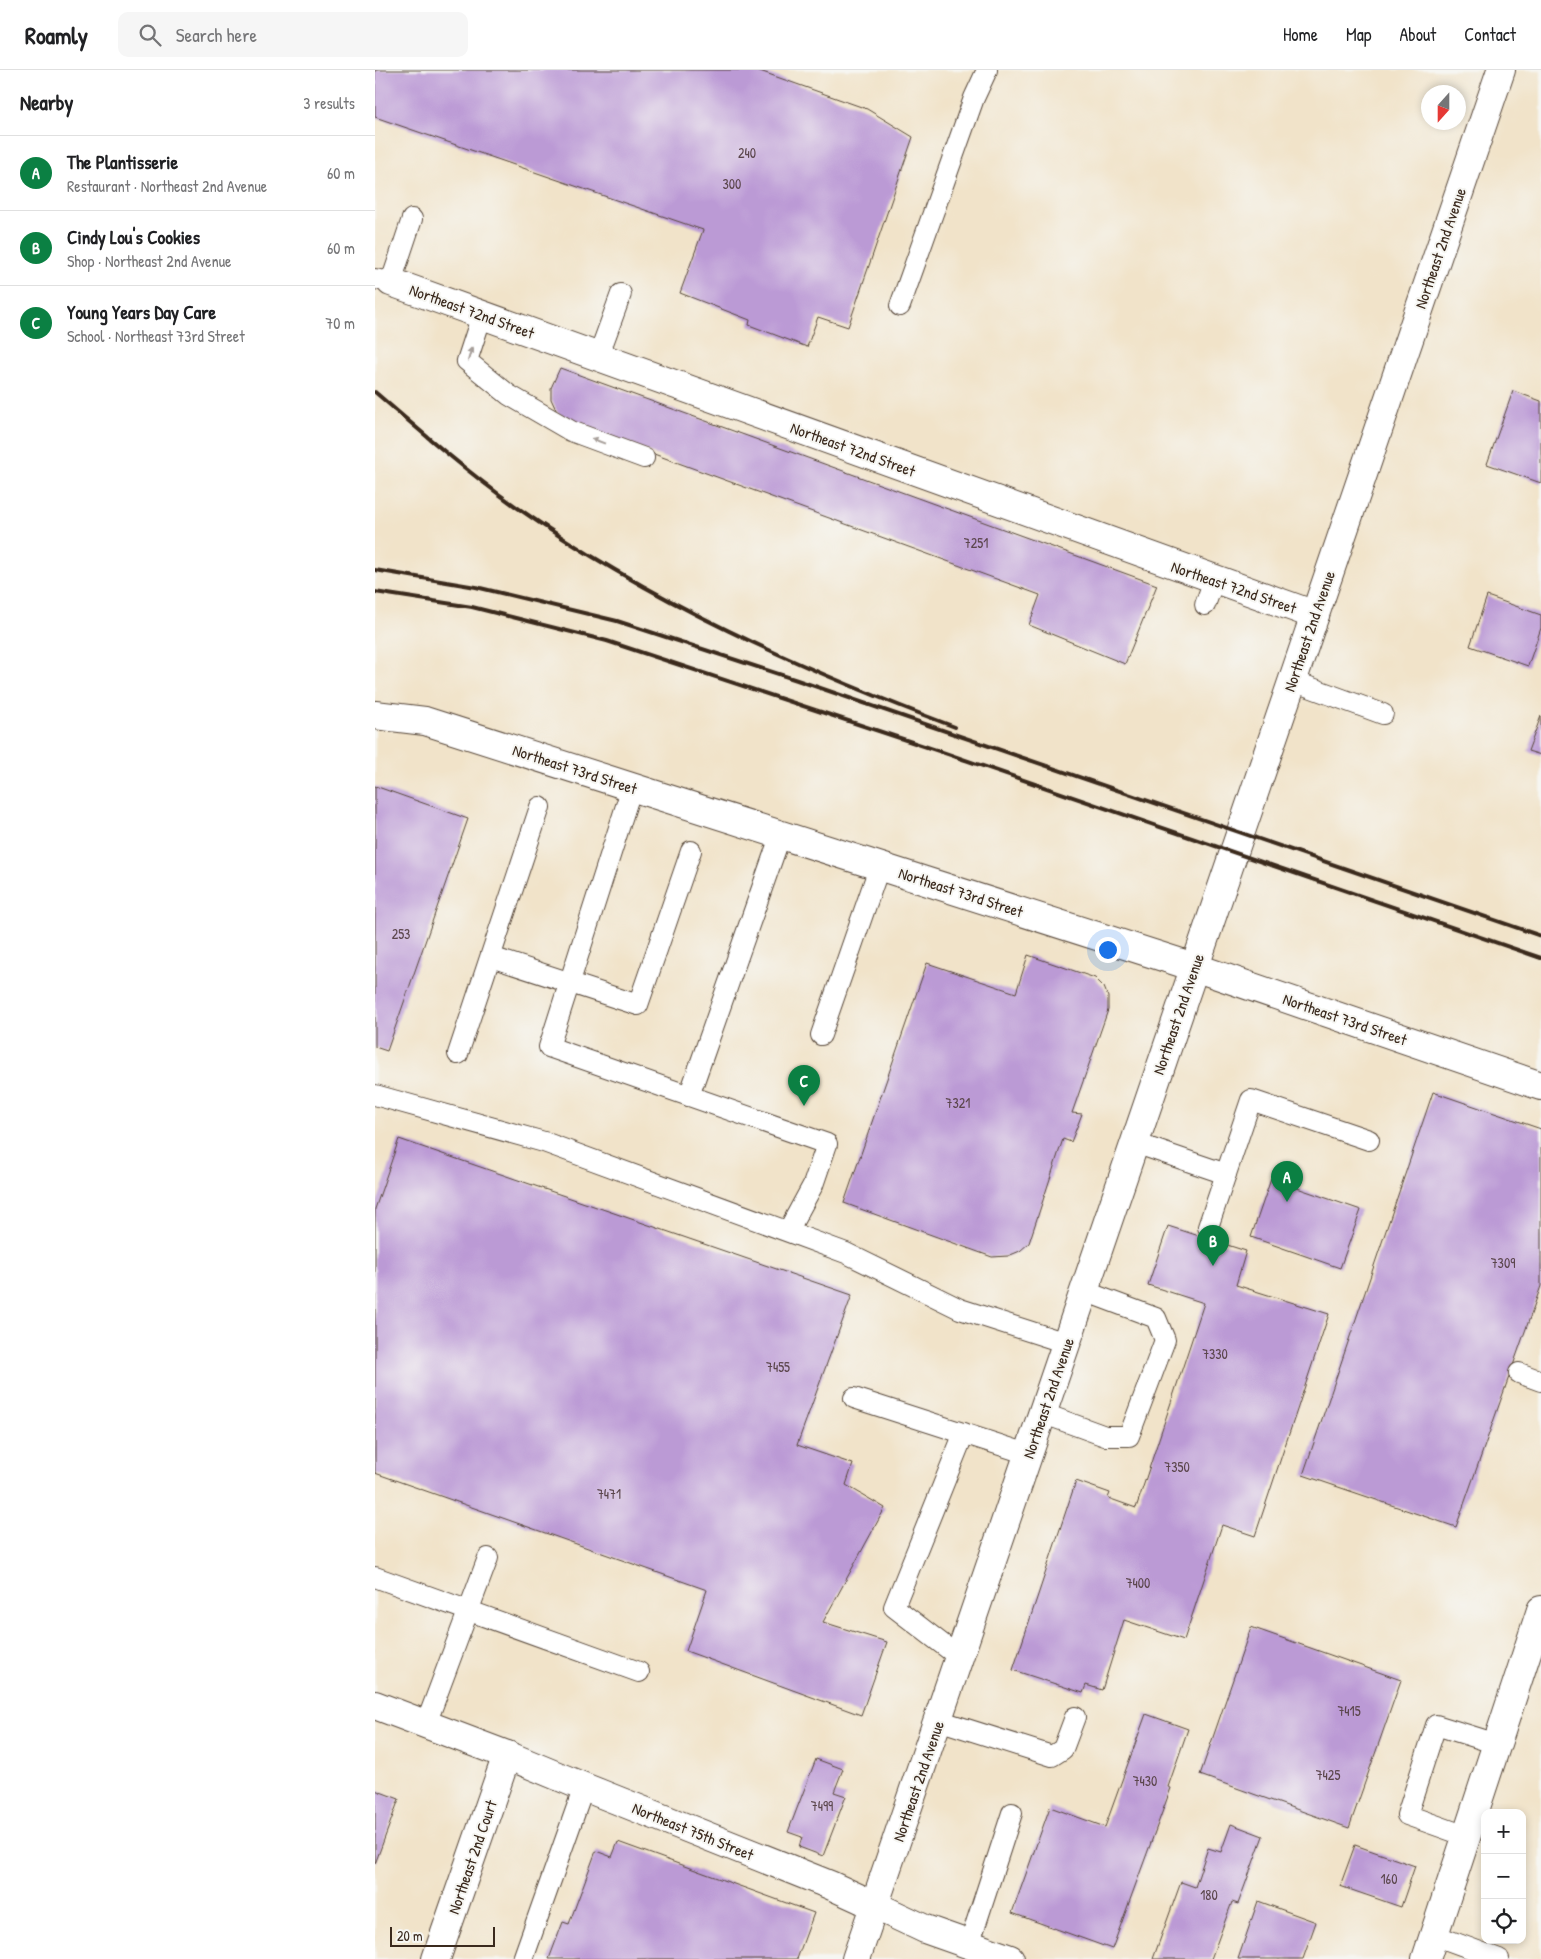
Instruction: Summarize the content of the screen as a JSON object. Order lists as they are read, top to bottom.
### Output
{
  "streets": {
    "street": [
      "Northeast 2nd Avenue",
      "Northeast 72nd Street",
      "Northeast 73rd Street",
      "Northeast 75th Street",
      "Northeast 2nd Court"
    ]
  },
  "crossings": [
    ["Northeast 2nd Avenue", "Northeast 72nd Street"],
    ["Northeast 2nd Avenue", "Northeast 73rd Street"],
    ["Northeast 2nd Avenue", "Northeast 75th Street"],
    ["Northeast 75th Street", "Northeast 2nd Court"]
  ],
  "house_numbers": [
    "240",
    "300",
    "7251",
    "253",
    "7321",
    "7309",
    "7330",
    "7455",
    "7350",
    "7471",
    "7400",
    "7415",
    "7425",
    "7430",
    "7499",
    "160",
    "180"
  ],
  "scale_bar": "20 m",
  "north": "bottom",
  "page": {
    "header": "Roamly",
    "search": "Search here",
    "nav": [
      "Home",
      "Map",
      "About",
      "Contact"
    ],
    "heading": ["Nearby", "3 results"],
    "list": [
      {
        "mark": "A",
        "name": "The Plantisserie",
        "note": "Restaurant · Northeast 2nd Avenue",
        "value": "60 m"
      },
      {
        "mark": "B",
        "name": "Cindy Lou's Cookies",
        "note": "Shop · Northeast 2nd Avenue",
        "value": "60 m"
      },
      {
        "mark": "C",
        "name": "Young Years Day Care",
        "note": "School · Northeast 73rd Street",
        "value": "70 m"
      }
    ],
    "pins": ["C", "A", "B"],
    "map_buttons": ["+", "−"],
    "scale": "20 m"
  }
}
